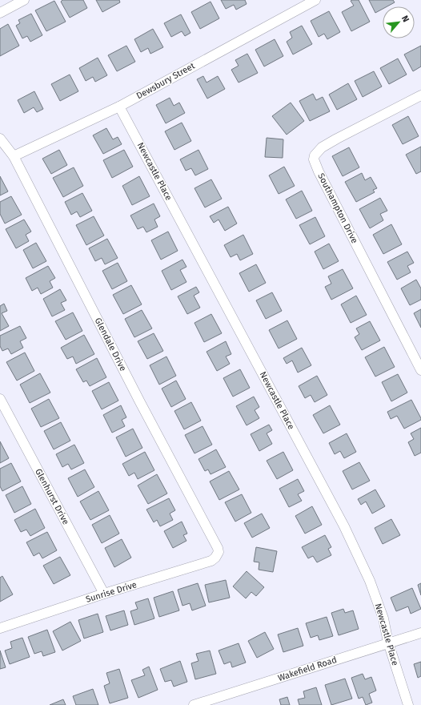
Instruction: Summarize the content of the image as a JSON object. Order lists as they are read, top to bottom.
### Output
{
  "streets": {
    "street": [
      "Dewsbury Street",
      "Newcastle Place",
      "Southampton Drive",
      "Glendale Drive",
      "Glenhurst Drive",
      "Sunrise Drive",
      "Wakefield Road"
    ]
  },
  "crossings": [
    ["Dewsbury Street", "Newcastle Place"],
    ["Dewsbury Street", "Glendale Drive"],
    ["Newcastle Place", "Wakefield Road"],
    ["Glendale Drive", "Sunrise Drive"],
    ["Glenhurst Drive", "Sunrise Drive"]
  ],
  "north": "top right"
}
